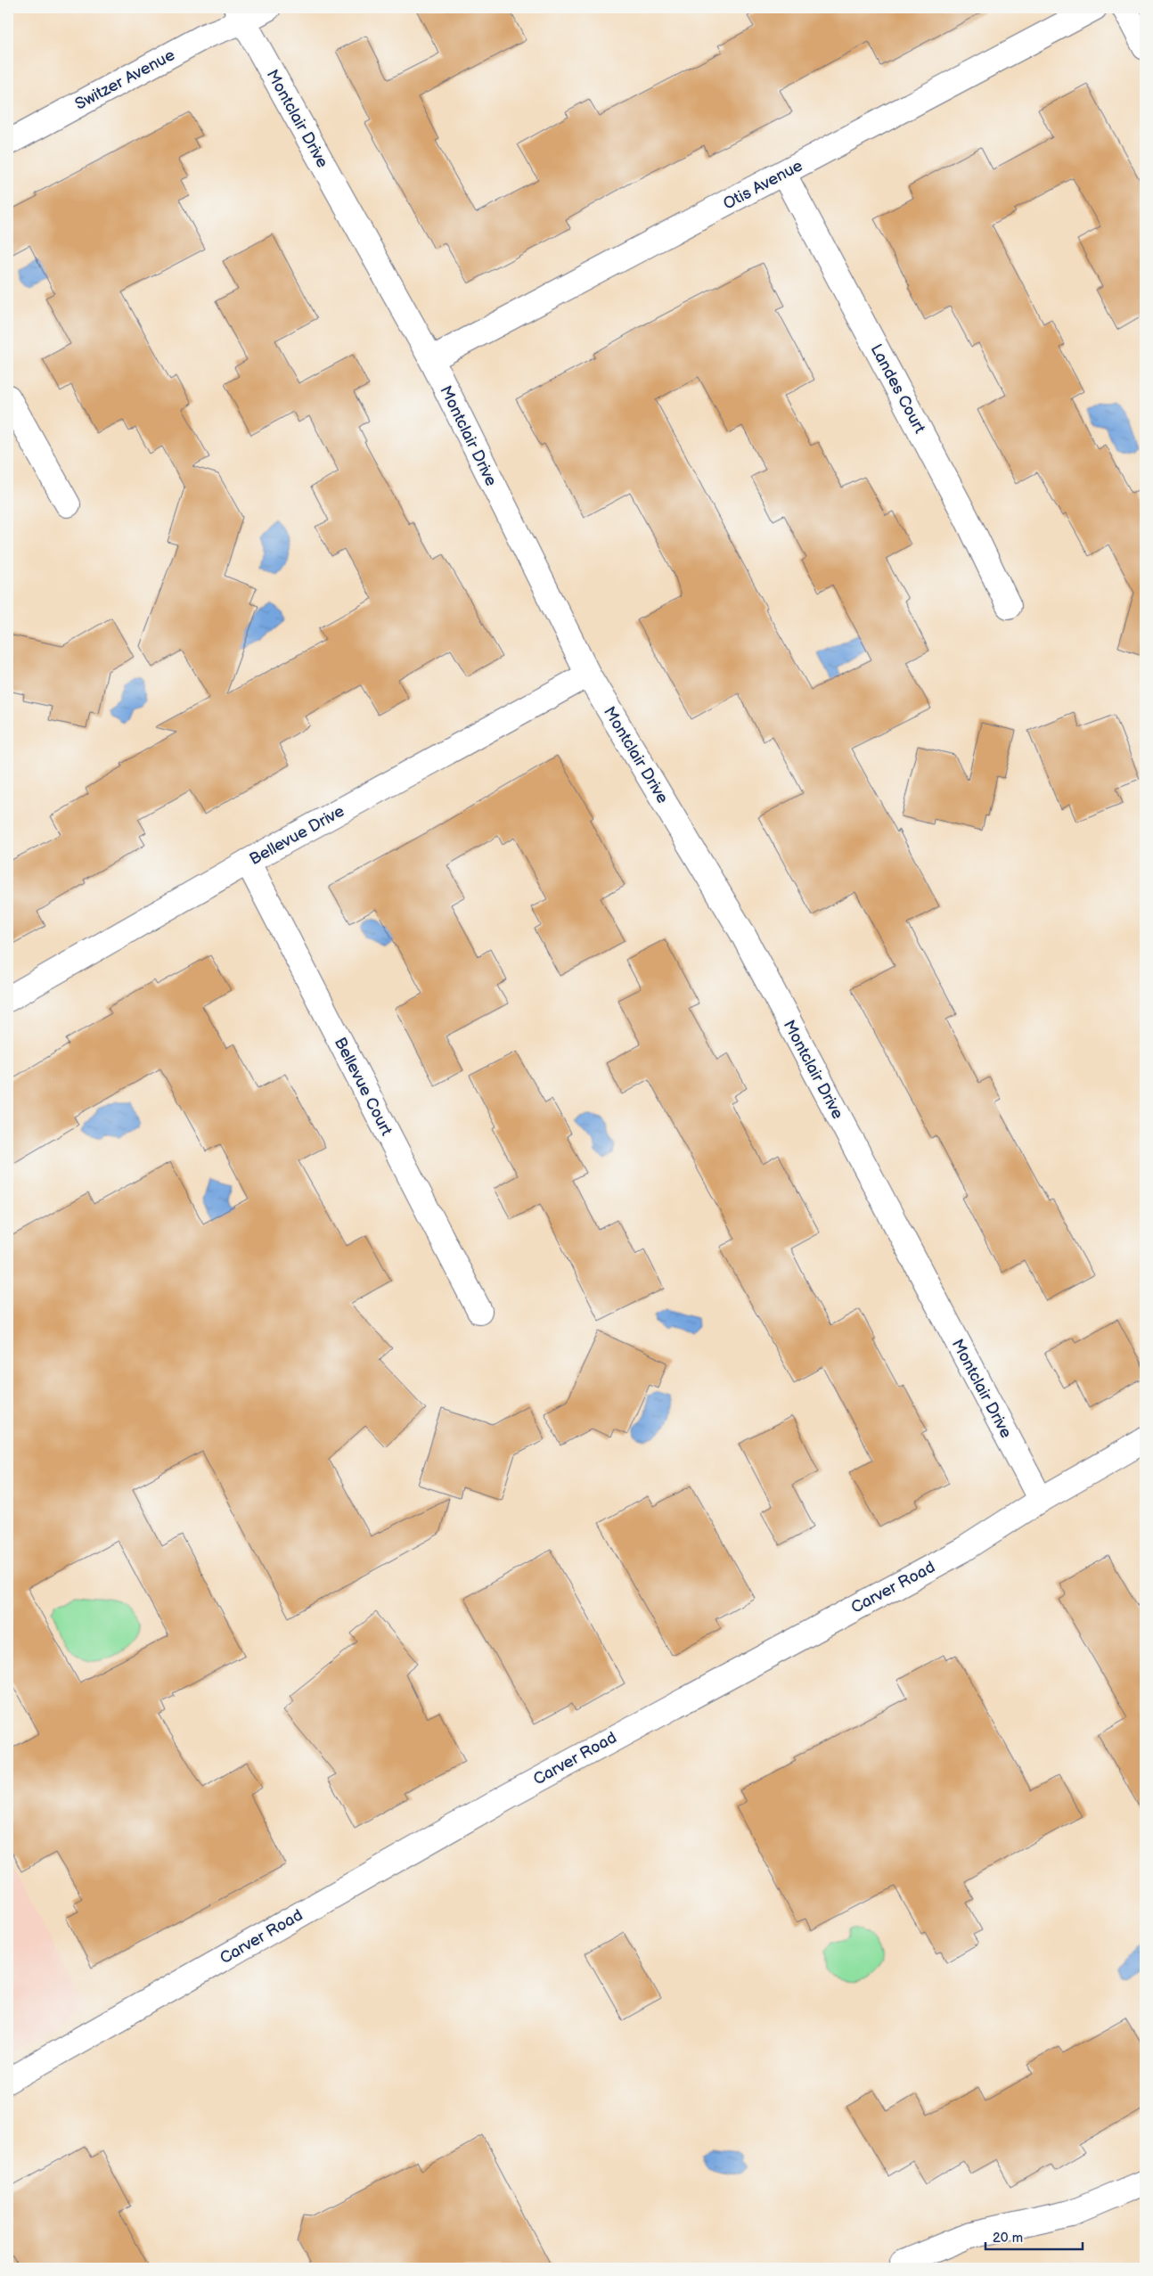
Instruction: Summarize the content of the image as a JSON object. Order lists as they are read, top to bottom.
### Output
{
  "streets": {
    "street": [
      "Switzer Avenue",
      "Montclair Drive",
      "Otis Avenue",
      "Landes Court",
      "Bellevue Drive",
      "Bellevue Court",
      "Carver Road"
    ]
  },
  "crossings": [
    ["Switzer Avenue", "Montclair Drive"],
    ["Montclair Drive", "Otis Avenue"],
    ["Montclair Drive", "Bellevue Drive"],
    ["Montclair Drive", "Carver Road"],
    ["Otis Avenue", "Landes Court"],
    ["Bellevue Drive", "Bellevue Court"]
  ],
  "scale_bar": "20 m"
}
